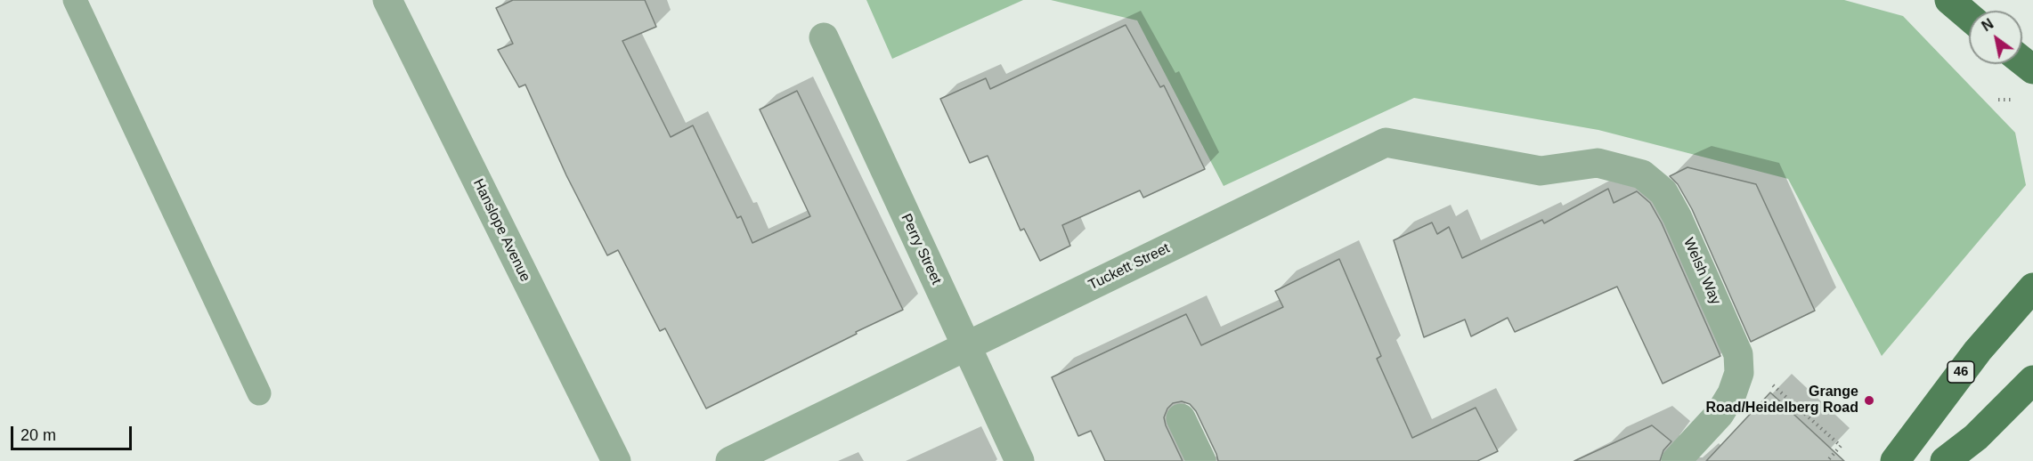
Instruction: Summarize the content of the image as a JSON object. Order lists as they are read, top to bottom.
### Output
{
  "streets": {
    "main road": ["46"],
    "street": [
      "Hanslope Avenue",
      "Perry Street",
      "Tuckett Street",
      "Welsh Way"
    ]
  },
  "crossings": [
    ["Perry Street", "Tuckett Street"],
    ["Tuckett Street", "Welsh Way"]
  ],
  "places": ["Grange Road/Heidelberg Road"],
  "scale_bar": "20 m",
  "north": "top left"
}
